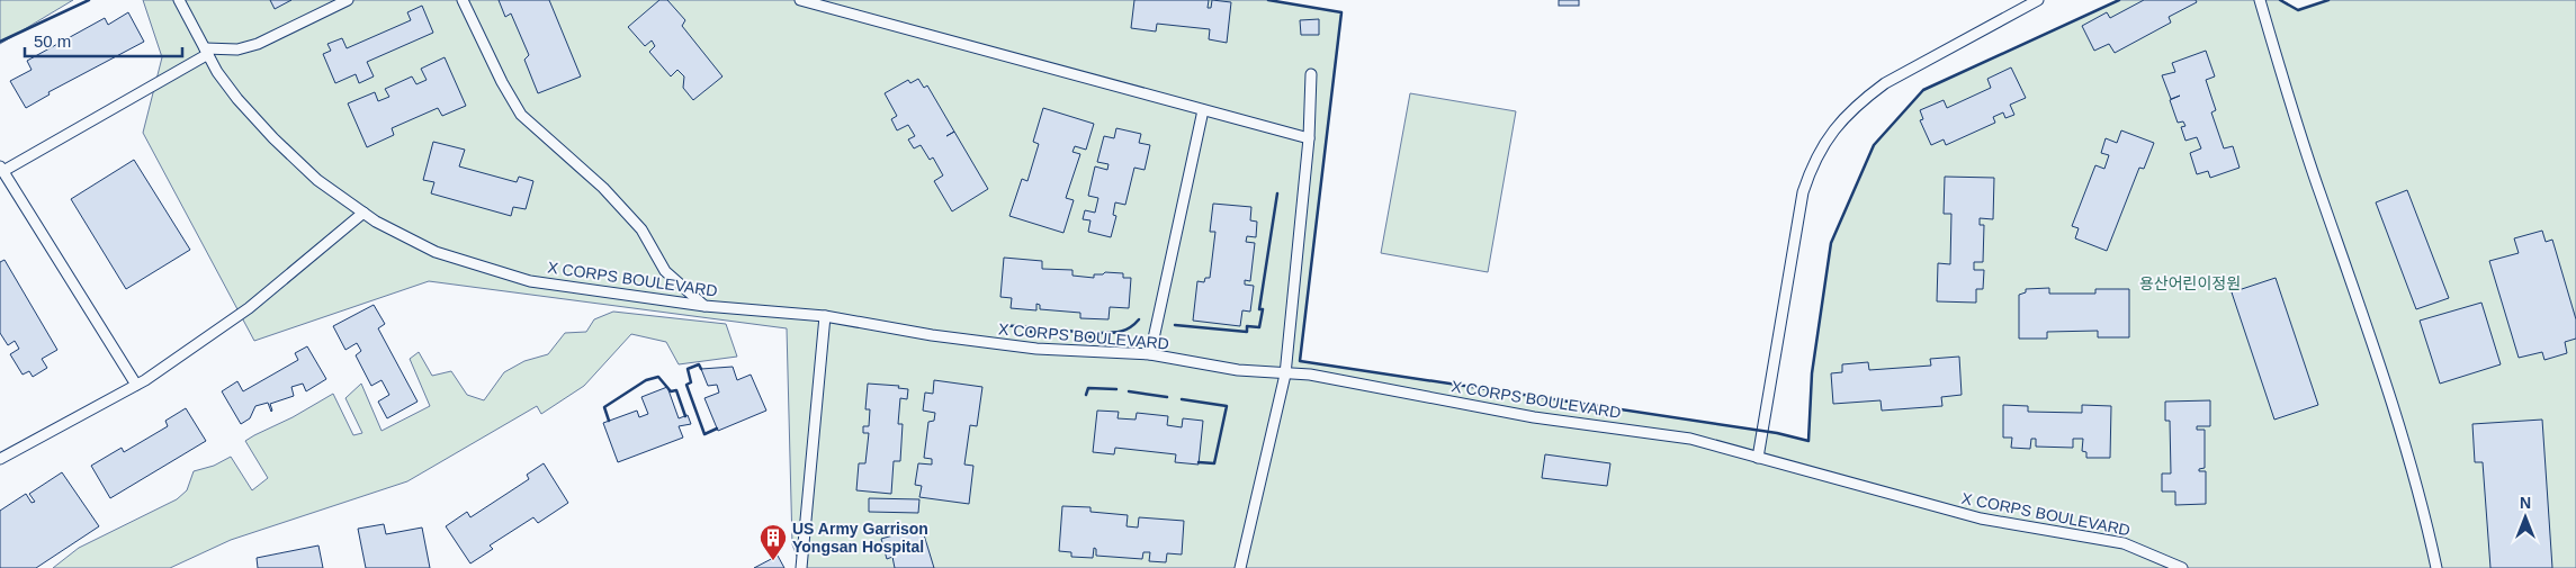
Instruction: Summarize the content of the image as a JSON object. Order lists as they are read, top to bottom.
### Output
{
  "streets": {
    "lane": ["X CORPS BOULEVARD"]
  },
  "parks": ["용산어린이정원"],
  "places": {
    "building": ["US Army Garrison Yongsan Hospital"]
  },
  "scale_bar": "50 m",
  "north": "top"
}
